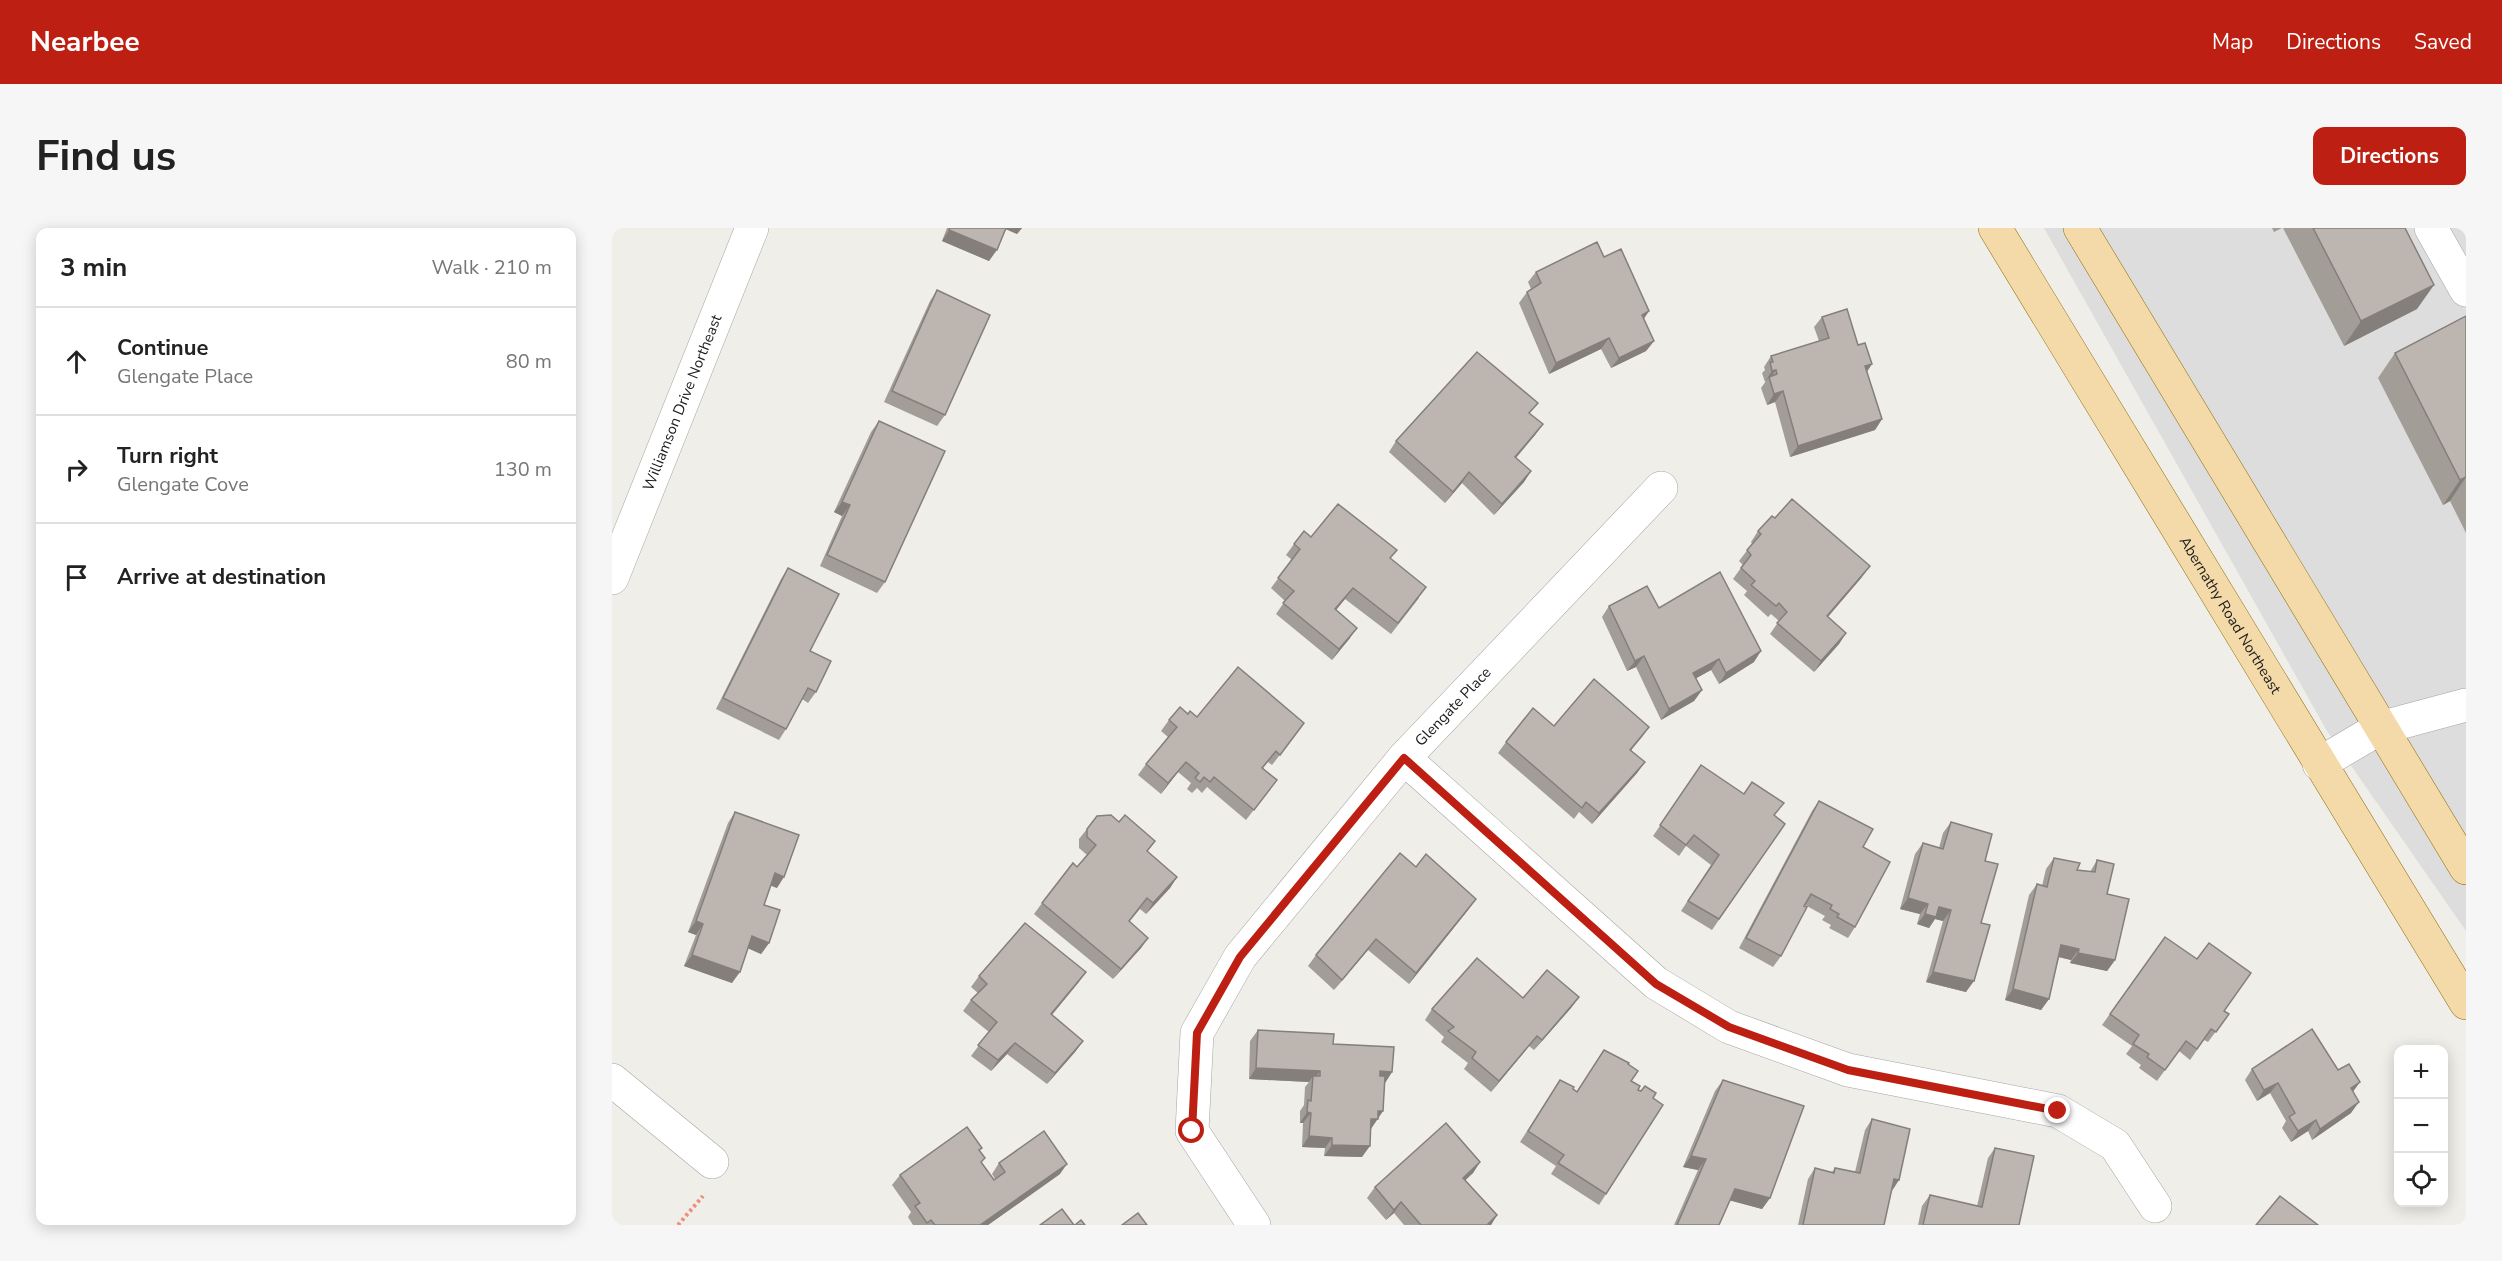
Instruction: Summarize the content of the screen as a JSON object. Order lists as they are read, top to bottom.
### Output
{
  "streets": {
    "main road": ["Abernathy Road Northeast"],
    "street": ["Williamson Drive Northeast", "Glengate Place"]
  },
  "page": {
    "header": "Nearbee",
    "nav": ["Map", "Directions", "Saved"],
    "buttons": "Directions",
    "title": "Find us",
    "heading": ["3 min", "Walk · 210 m"],
    "list": [
      ["Continue", "Glengate Place", "80 m"],
      ["Turn right", "Glengate Cove", "130 m"],
      "Arrive at destination"
    ],
    "map_buttons": ["+", "−"]
  }
}
